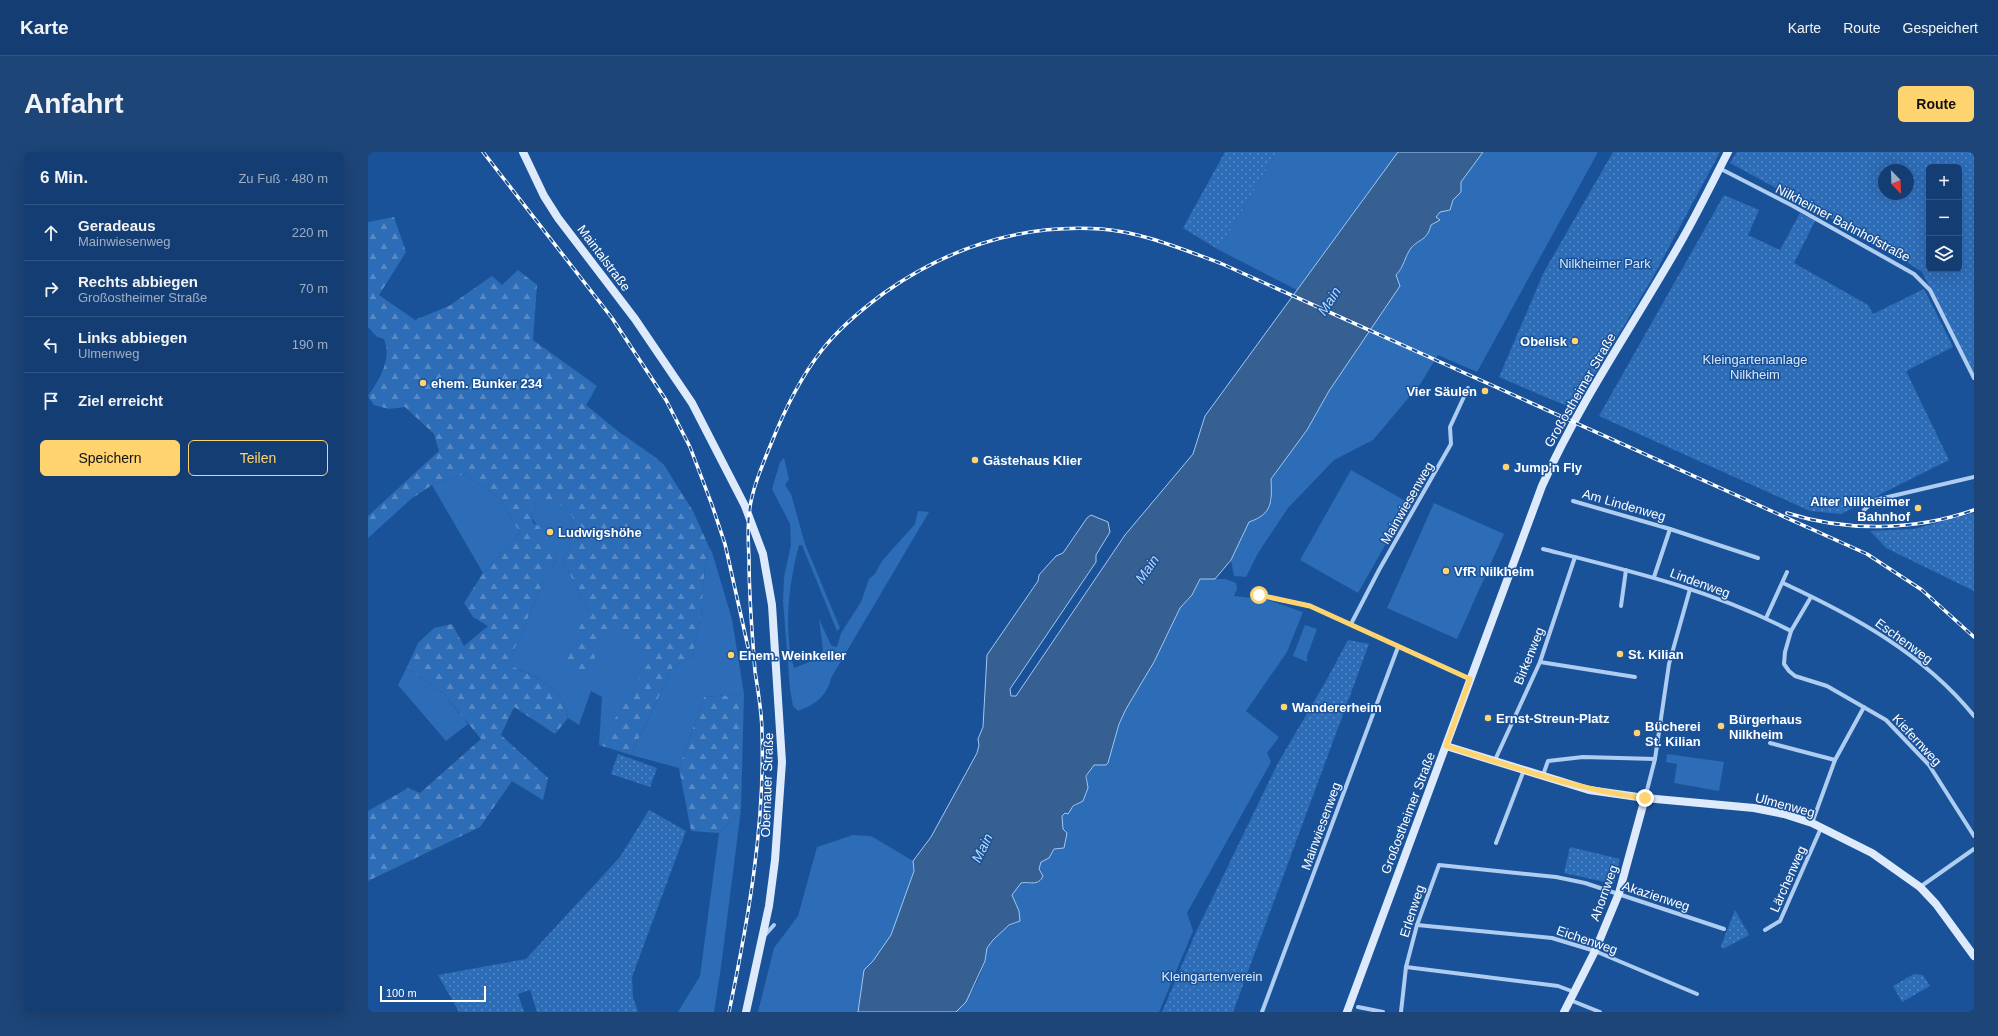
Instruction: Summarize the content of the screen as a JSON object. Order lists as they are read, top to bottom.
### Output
{
  "streets": {
    "main road": [
      "Maintalstraße",
      "Großostheimer Straße",
      "Obernauer Straße",
      "Ulmenweg",
      "Ahornweg"
    ],
    "street": [
      "Nilkheimer Bahnhofstraße",
      "Mainwiesenweg",
      "Am Lindenweg",
      "Lindenweg",
      "Eschenweg",
      "Birkenweg",
      "Kiefernweg",
      "Lärchenweg",
      "Akazienweg",
      "Erlenweg",
      "Eichenweg"
    ]
  },
  "crossings": [
    ["Nilkheimer Bahnhofstraße", "Großostheimer Straße"],
    ["Maintalstraße", "Obernauer Straße"],
    ["Großostheimer Straße", "Ulmenweg"],
    ["Am Lindenweg", "Lindenweg"],
    ["Lindenweg", "Birkenweg"],
    ["Lindenweg", "Kiefernweg"],
    ["Birkenweg", "Ulmenweg"],
    ["Ulmenweg", "Lärchenweg"],
    ["Ulmenweg", "Ahornweg"],
    ["Ahornweg", "Akazienweg"],
    ["Ahornweg", "Eichenweg"],
    ["Akazienweg", "Erlenweg"],
    ["Erlenweg", "Eichenweg"]
  ],
  "water": ["Main"],
  "parks": ["Nilkheimer Park", "Kleingartenanlage Nilkheim", "Kleingartenverein"],
  "places": [
    "Obelisk",
    "ehem. Bunker 234",
    "Vier Säulen",
    "Gästehaus Klier",
    "Jump'n Fly",
    "Alter Nilkheimer Bahnhof",
    "Ludwigshöhe",
    "VfR Nilkheim",
    "St. Kilian",
    "Ehem. Weinkeller",
    "Wandererheim",
    "Ernst-Streun-Platz",
    "Bürgerhaus Nilkheim",
    "Bücherei St. Kilian"
  ],
  "scale_bar": "100 m",
  "north": "bottom right",
  "page": {
    "header": "Karte",
    "nav": ["Karte", "Route", "Gespeichert"],
    "buttons": [
      "Route",
      ["Speichern", "Teilen"]
    ],
    "title": "Anfahrt",
    "heading": ["6 Min.", "Zu Fuß · 480 m"],
    "map_buttons": ["+", "−"],
    "list": [
      ["Geradeaus", "Mainwiesenweg", "220 m"],
      ["Rechts abbiegen", "Großostheimer Straße", "70 m"],
      ["Links abbiegen", "Ulmenweg", "190 m"],
      "Ziel erreicht"
    ],
    "scale": "100 m"
  }
}
